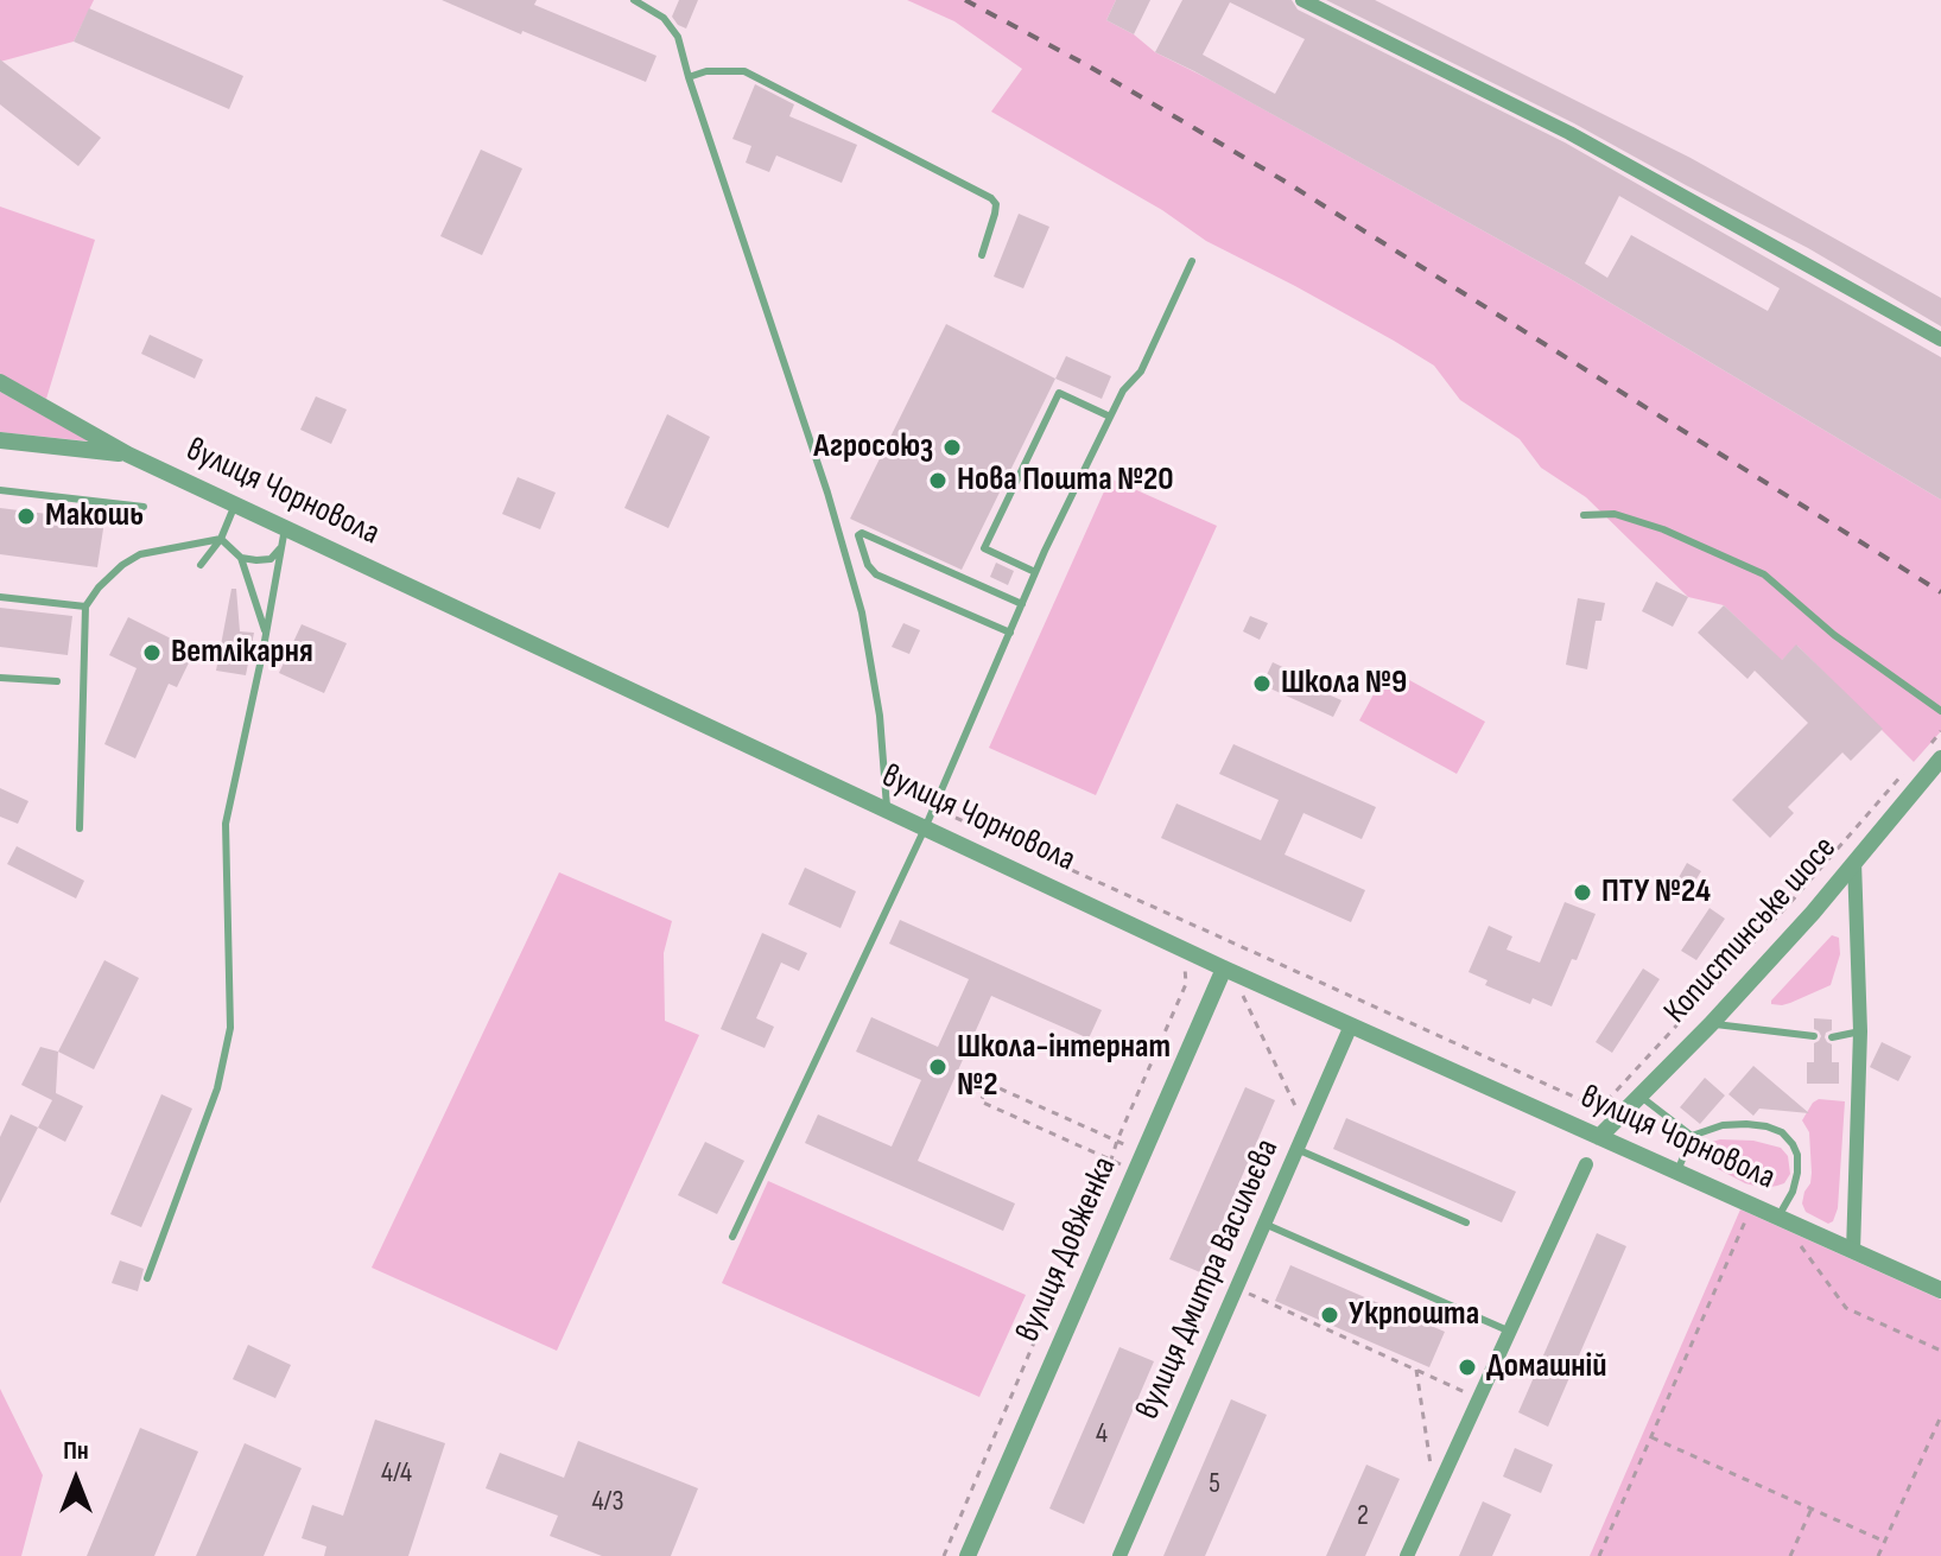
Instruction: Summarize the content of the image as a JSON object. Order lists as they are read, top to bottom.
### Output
{
  "streets": {
    "street": [
      "вулиця Чорновола",
      "Копистинське шосе",
      "вулиця Довженка",
      "вулиця Дмитра Васильєва"
    ]
  },
  "crossings": [
    ["вулиця Чорновола", "Копистинське шосе"],
    ["вулиця Чорновола", "вулиця Довженка"],
    ["вулиця Чорновола", "вулиця Дмитра Васильєва"]
  ],
  "places": [
    "Агросоюз",
    "Нова Пошта №20",
    "Макошь",
    "Ветлікарня",
    "Школа №9",
    "ПТУ №24",
    "Школа-інтернат №2",
    "Укрпошта",
    "Домашній"
  ],
  "house_numbers": [
    "4",
    "4/4",
    "5",
    "4/3",
    "2"
  ],
  "north": "top"
}
